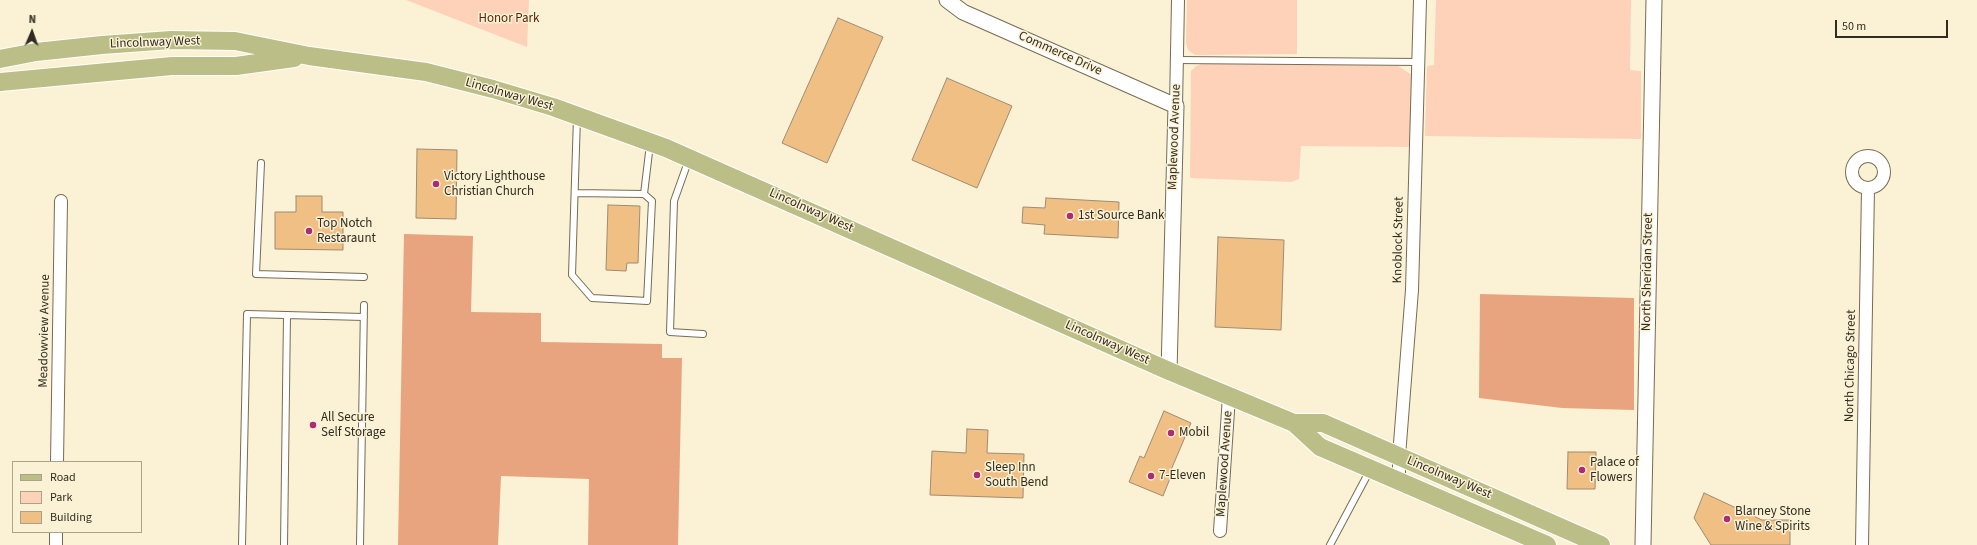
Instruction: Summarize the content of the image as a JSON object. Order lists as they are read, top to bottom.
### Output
{
  "streets": {
    "main road": ["Lincolnway West"],
    "street": [
      "Commerce Drive",
      "Maplewood Avenue",
      "Knoblock Street",
      "North Sheridan Street",
      "Meadowview Avenue",
      "North Chicago Street"
    ]
  },
  "crossings": [
    ["Lincolnway West", "Maplewood Avenue"],
    ["Lincolnway West", "Knoblock Street"],
    ["Commerce Drive", "Maplewood Avenue"]
  ],
  "parks": ["Honor Park"],
  "places": [
    "Victory Lighthouse Christian Church",
    "1st Source Bank",
    "Top Notch Restaraunt",
    "All Secure Self Storage",
    "Mobil",
    "Palace of Flowers",
    "Sleep Inn South Bend",
    "7-Eleven",
    "Blarney Stone Wine & Spirits"
  ],
  "legend": ["Road", "Park", "Building"],
  "scale_bar": "50 m",
  "north": "top"
}
